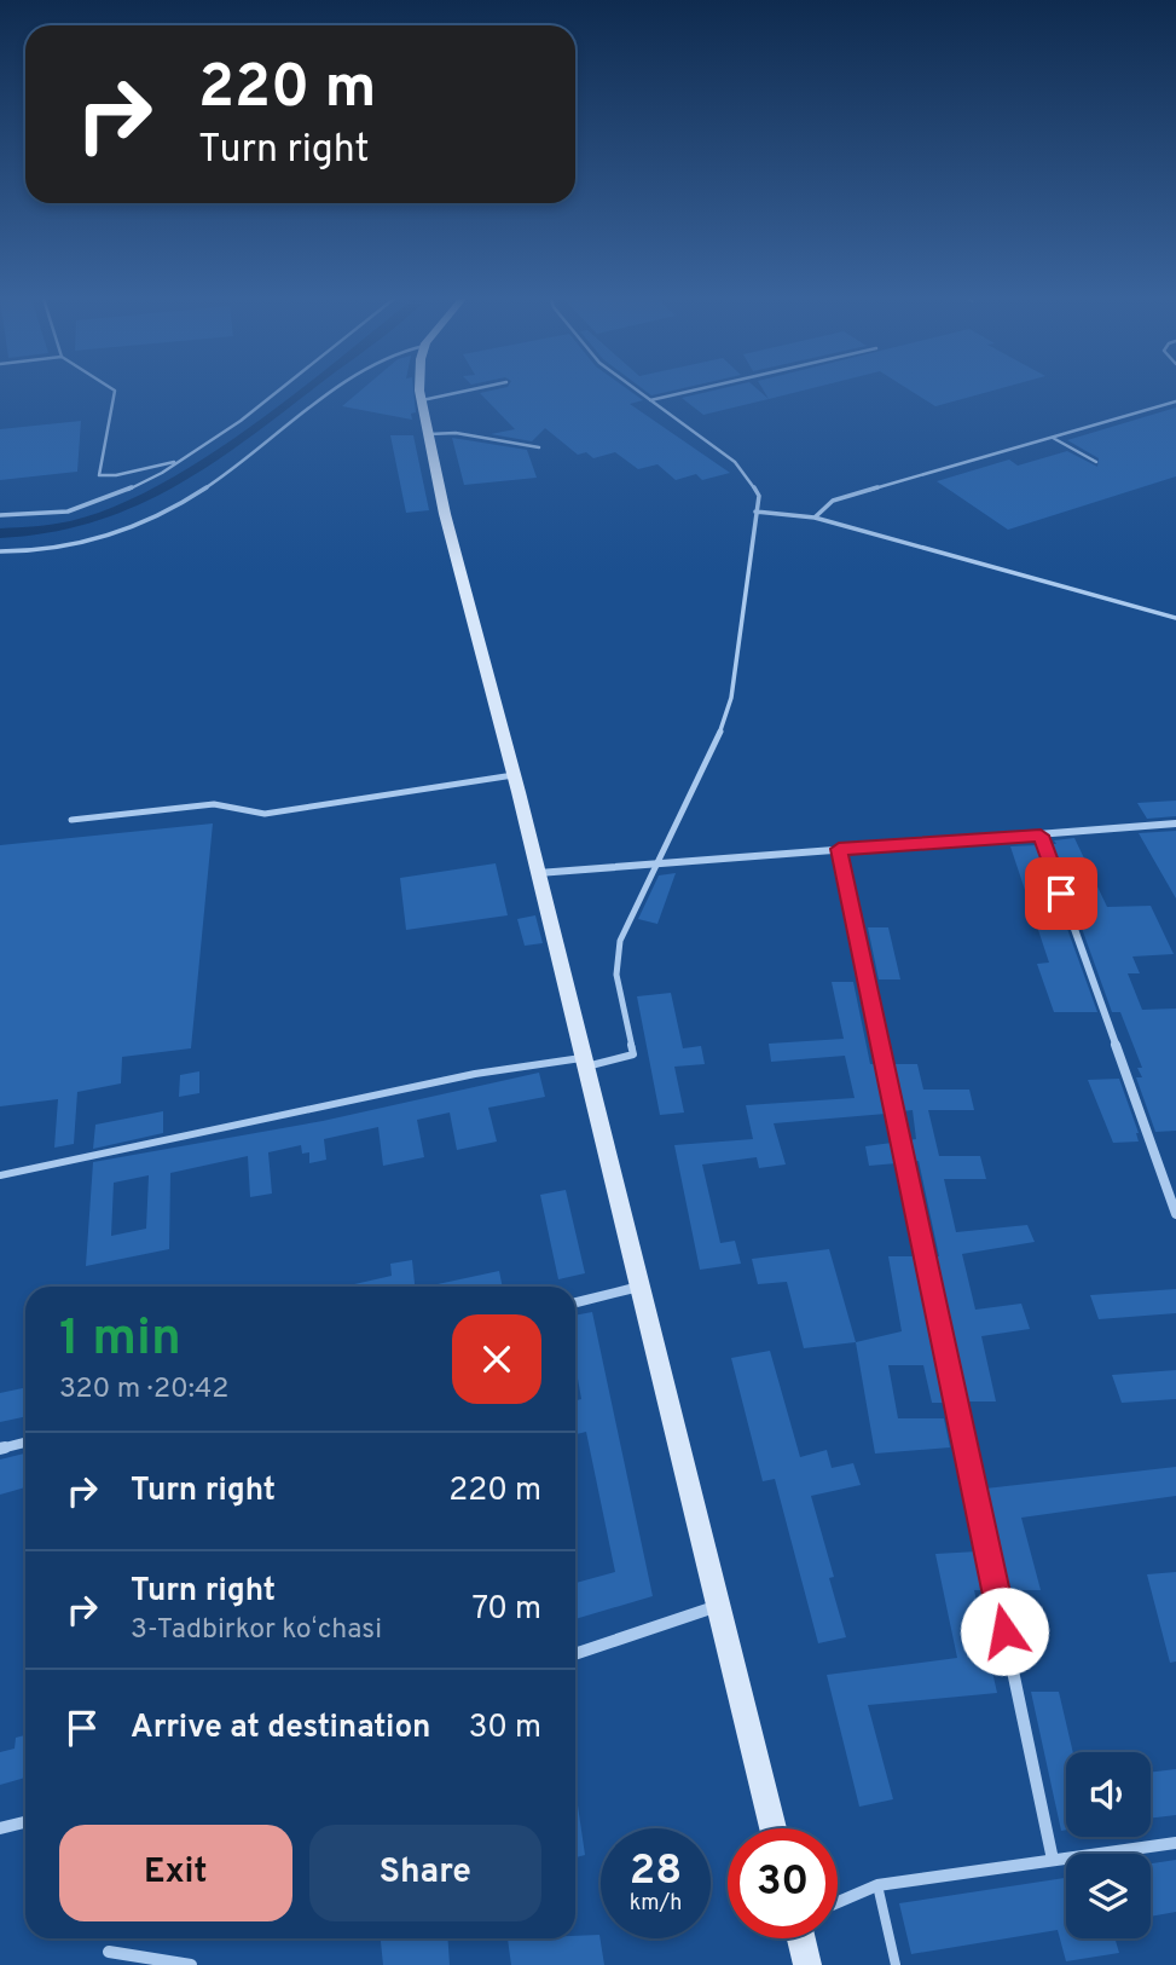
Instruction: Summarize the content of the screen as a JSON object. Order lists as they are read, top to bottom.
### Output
{
  "page": {
    "turn": ["220 m", "Turn right"],
    "heading": ["1 min", "320 m · 20:42"],
    "list": [
      {
        "name": "Turn right",
        "value": "220 m"
      },
      {
        "name": "Turn right",
        "note": "3-Tadbirkor koʻchasi",
        "value": "70 m"
      },
      {
        "name": "Arrive at destination",
        "value": "30 m"
      }
    ],
    "buttons": ["Exit", "Share"],
    "speed": "28 km/h",
    "limit": "30"
  }
}
